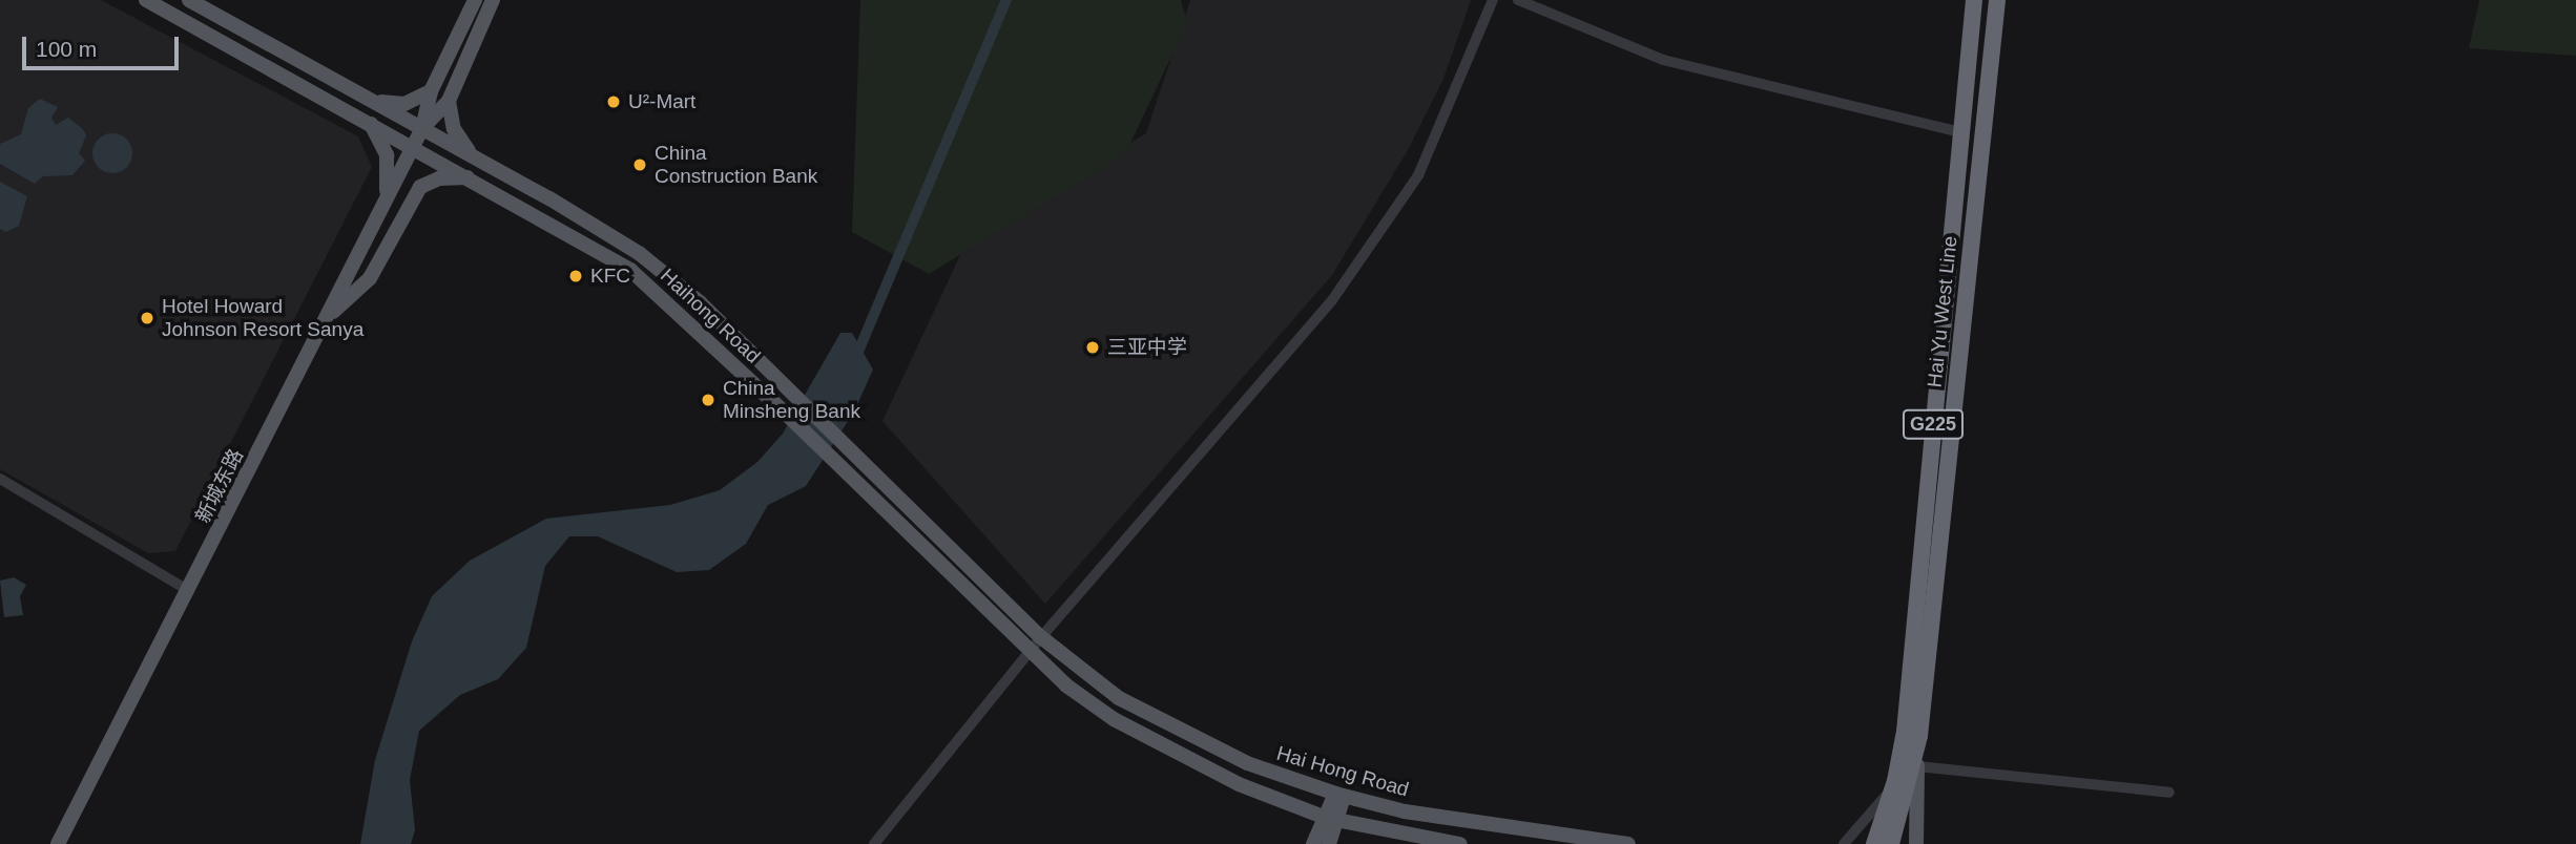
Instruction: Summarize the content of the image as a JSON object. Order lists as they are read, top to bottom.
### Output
{
  "streets": {
    "highway": ["Hai Yu West Line", "G225"],
    "main road": ["Haihong Road", "新城东路", "Hai Hong Road"]
  },
  "crossings": [
    ["Haihong Road", "新城东路"],
    ["Haihong Road", "Hai Hong Road"]
  ],
  "places": [
    "U²-Mart",
    "China Construction Bank",
    "KFC",
    "Hotel Howard Johnson Resort Sanya",
    "三亚中学",
    "China Minsheng Bank"
  ],
  "scale_bar": "100 m"
}
